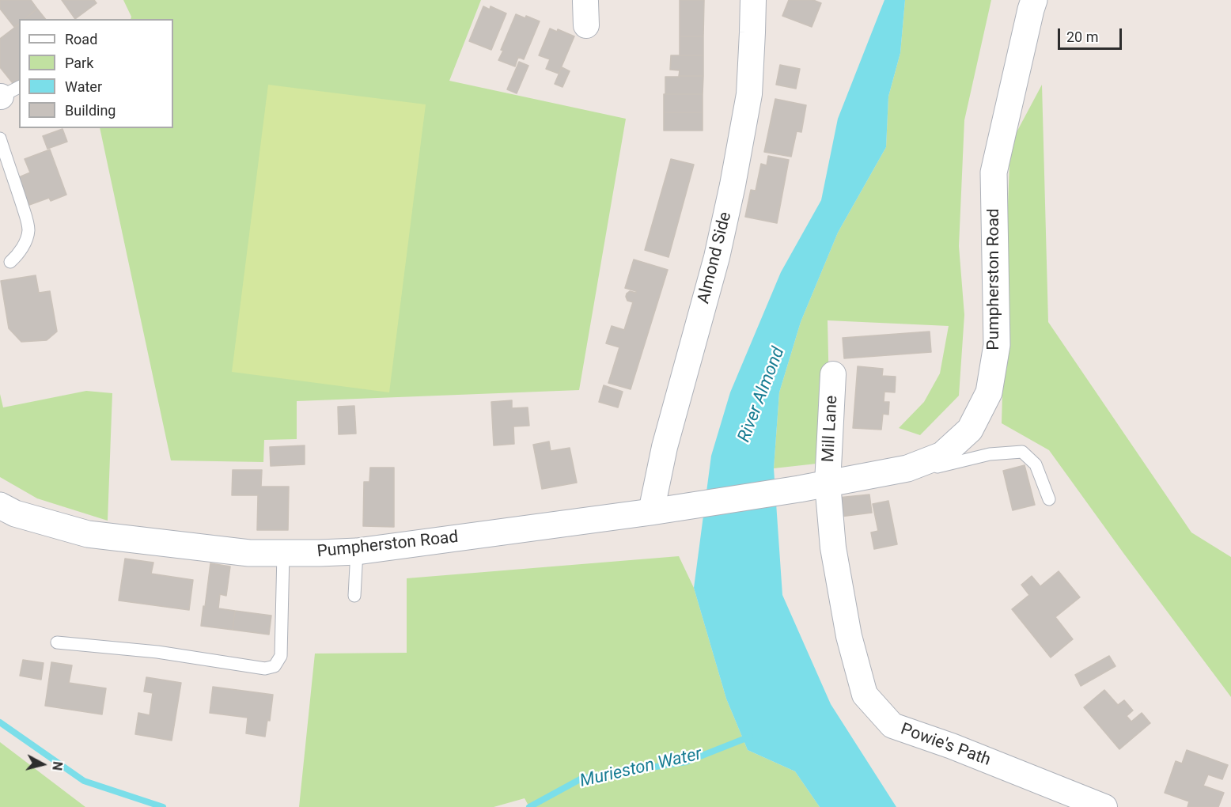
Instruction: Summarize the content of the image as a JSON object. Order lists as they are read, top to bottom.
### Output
{
  "streets": {
    "main road": ["Pumpherston Road"],
    "street": ["Almond Side", "Mill Lane", "Powie's Path"]
  },
  "crossings": [
    ["Almond Side", "Pumpherston Road"],
    ["Pumpherston Road", "Mill Lane"],
    ["Pumpherston Road", "Powie's Path"],
    ["Mill Lane", "Powie's Path"]
  ],
  "water": ["River Almond", "Murieston Water"],
  "legend": [
    "Road",
    "Park",
    "Water",
    "Building"
  ],
  "scale_bar": "20 m",
  "north": "right"
}
